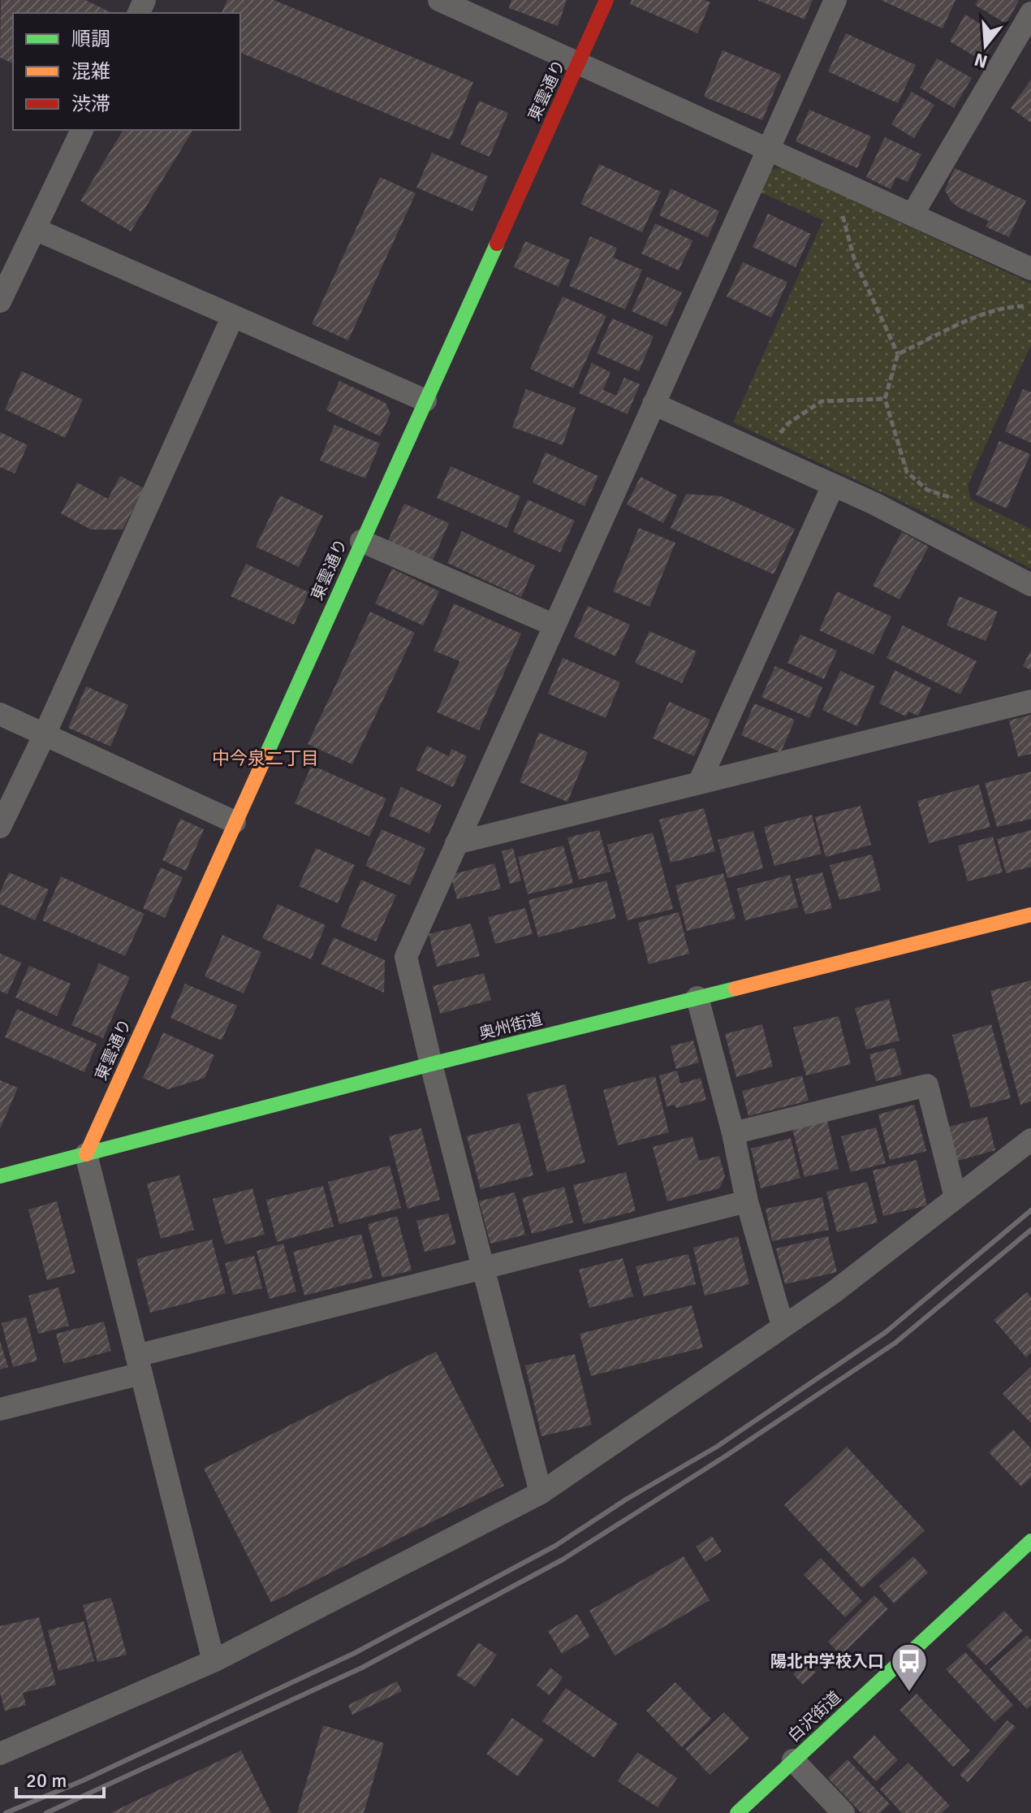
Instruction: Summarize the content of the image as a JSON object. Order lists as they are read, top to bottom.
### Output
{
  "streets": {
    "street": ["東雲通り", "奥州街道", "白沢街道"]
  },
  "crossings": [
    ["東雲通り", "奥州街道"]
  ],
  "districts": ["中今泉二丁目"],
  "places": {
    "bus stop": ["陽北中学校入口"]
  },
  "legend": ["順調", "混雑", "渋滞"],
  "scale_bar": "20 m",
  "north": "bottom"
}
